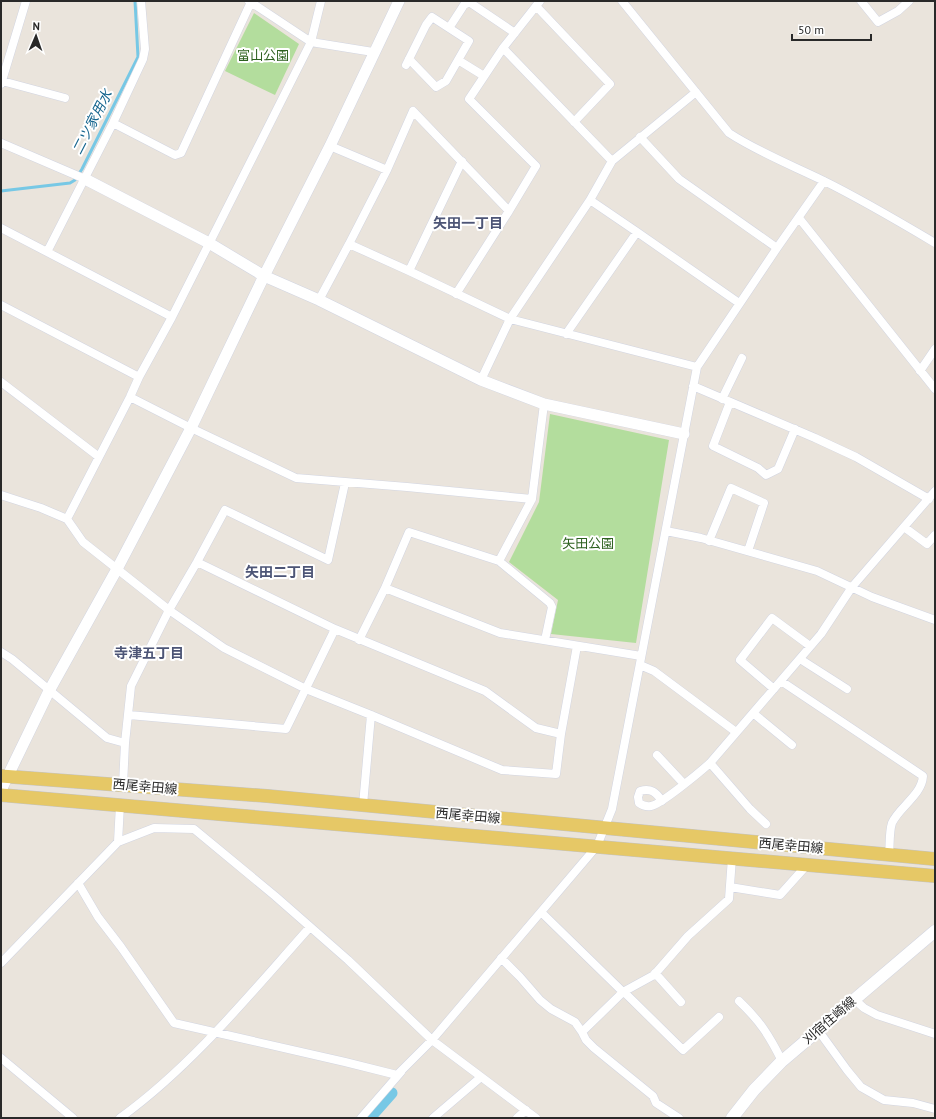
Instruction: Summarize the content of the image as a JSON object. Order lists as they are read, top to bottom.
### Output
{
  "streets": {
    "main road": ["西尾幸田線", "刈宿住崎線"]
  },
  "districts": ["矢田一丁目", "矢田二丁目", "寺津五丁目"],
  "water": ["二ツ家用水"],
  "parks": ["富山公園", "矢田公園"],
  "scale_bar": "50 m",
  "north": "top"
}
